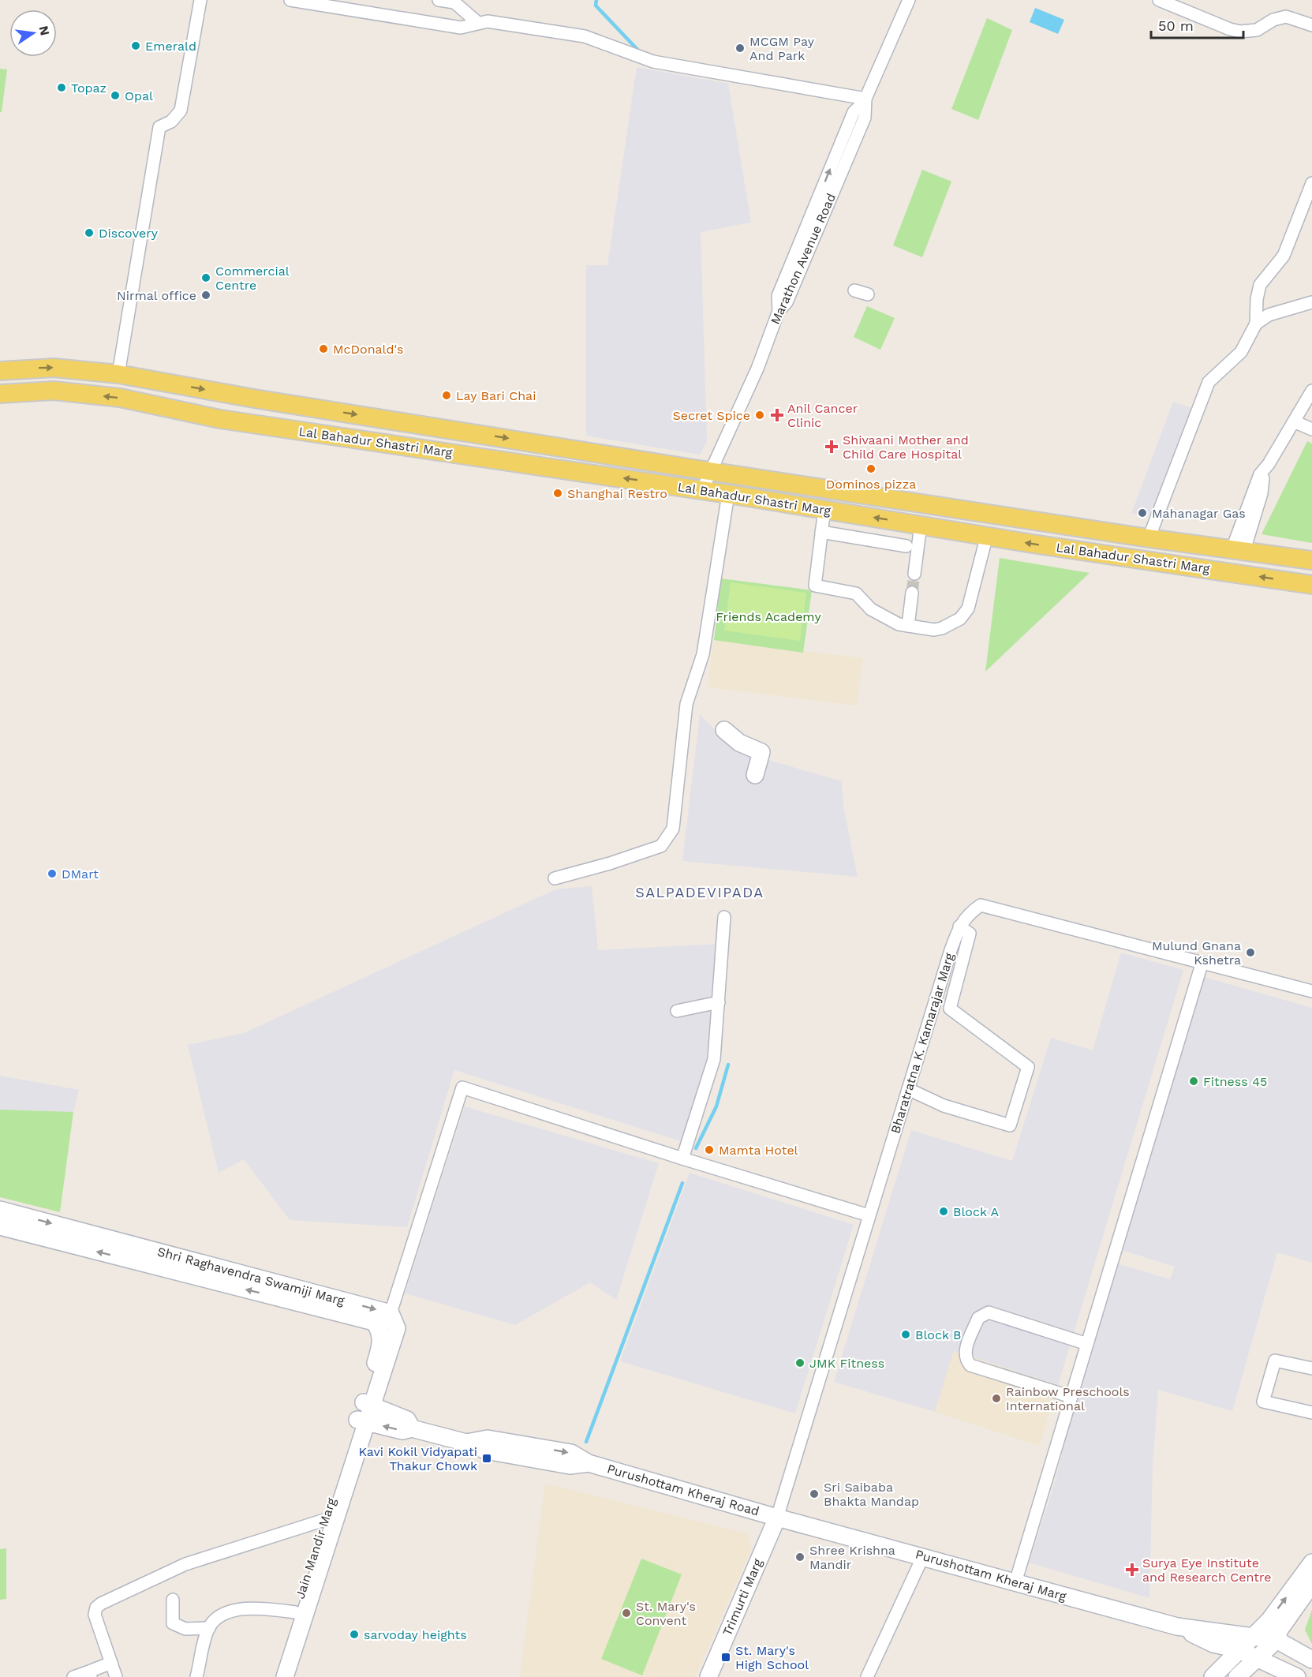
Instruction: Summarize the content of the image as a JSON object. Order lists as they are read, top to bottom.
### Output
{
  "streets": {
    "main road": ["Lal Bahadur Shastri Marg"],
    "street": [
      "Marathon Avenue Road",
      "Bharatratna K. Kamarajar Marg",
      "Shri Raghavendra Swamiji Marg",
      "Purushottam Kheraj Road",
      "Jain Mandir Marg",
      "Purushottam Kheraj Marg",
      "Trimurti Marg"
    ]
  },
  "crossings": [
    ["Marathon Avenue Road", "Lal Bahadur Shastri Marg"],
    ["Bharatratna K. Kamarajar Marg", "Purushottam Kheraj Road"],
    ["Bharatratna K. Kamarajar Marg", "Purushottam Kheraj Marg"],
    ["Bharatratna K. Kamarajar Marg", "Trimurti Marg"],
    ["Purushottam Kheraj Road", "Jain Mandir Marg"],
    ["Purushottam Kheraj Road", "Purushottam Kheraj Marg"],
    ["Purushottam Kheraj Road", "Trimurti Marg"],
    ["Purushottam Kheraj Marg", "Trimurti Marg"]
  ],
  "districts": ["SALPADEVIPADA"],
  "parks": ["Friends Academy"],
  "places": {
    "other": [
      "Emerald",
      "MCGM Pay And Park",
      "Topaz",
      "Opal",
      "Discovery",
      "Commercial Centre",
      "Nirmal office",
      "McDonald's",
      "Lay Bari Chai",
      "Secret Spice",
      "Dominos pizza",
      "Shanghai Restro",
      "Mahanagar Gas",
      "DMart",
      "Mulund Gnana Kshetra",
      "Fitness 45",
      "Mamta Hotel",
      "Block A",
      "Block B",
      "JMK Fitness",
      "Rainbow Preschools International",
      "Sri Saibaba Bhakta Mandap",
      "Shree Krishna Mandir",
      "St. Mary's Convent",
      "sarvoday heights"
    ],
    "health": ["Anil Cancer Clinic", "Shivaani Mother and Child Care Hospital", "Surya Eye Institute and Research Centre"],
    "transit": ["Kavi Kokil Vidyapati Thakur Chowk", "St. Mary's High School"]
  },
  "scale_bar": "50 m",
  "north": "right"
}
